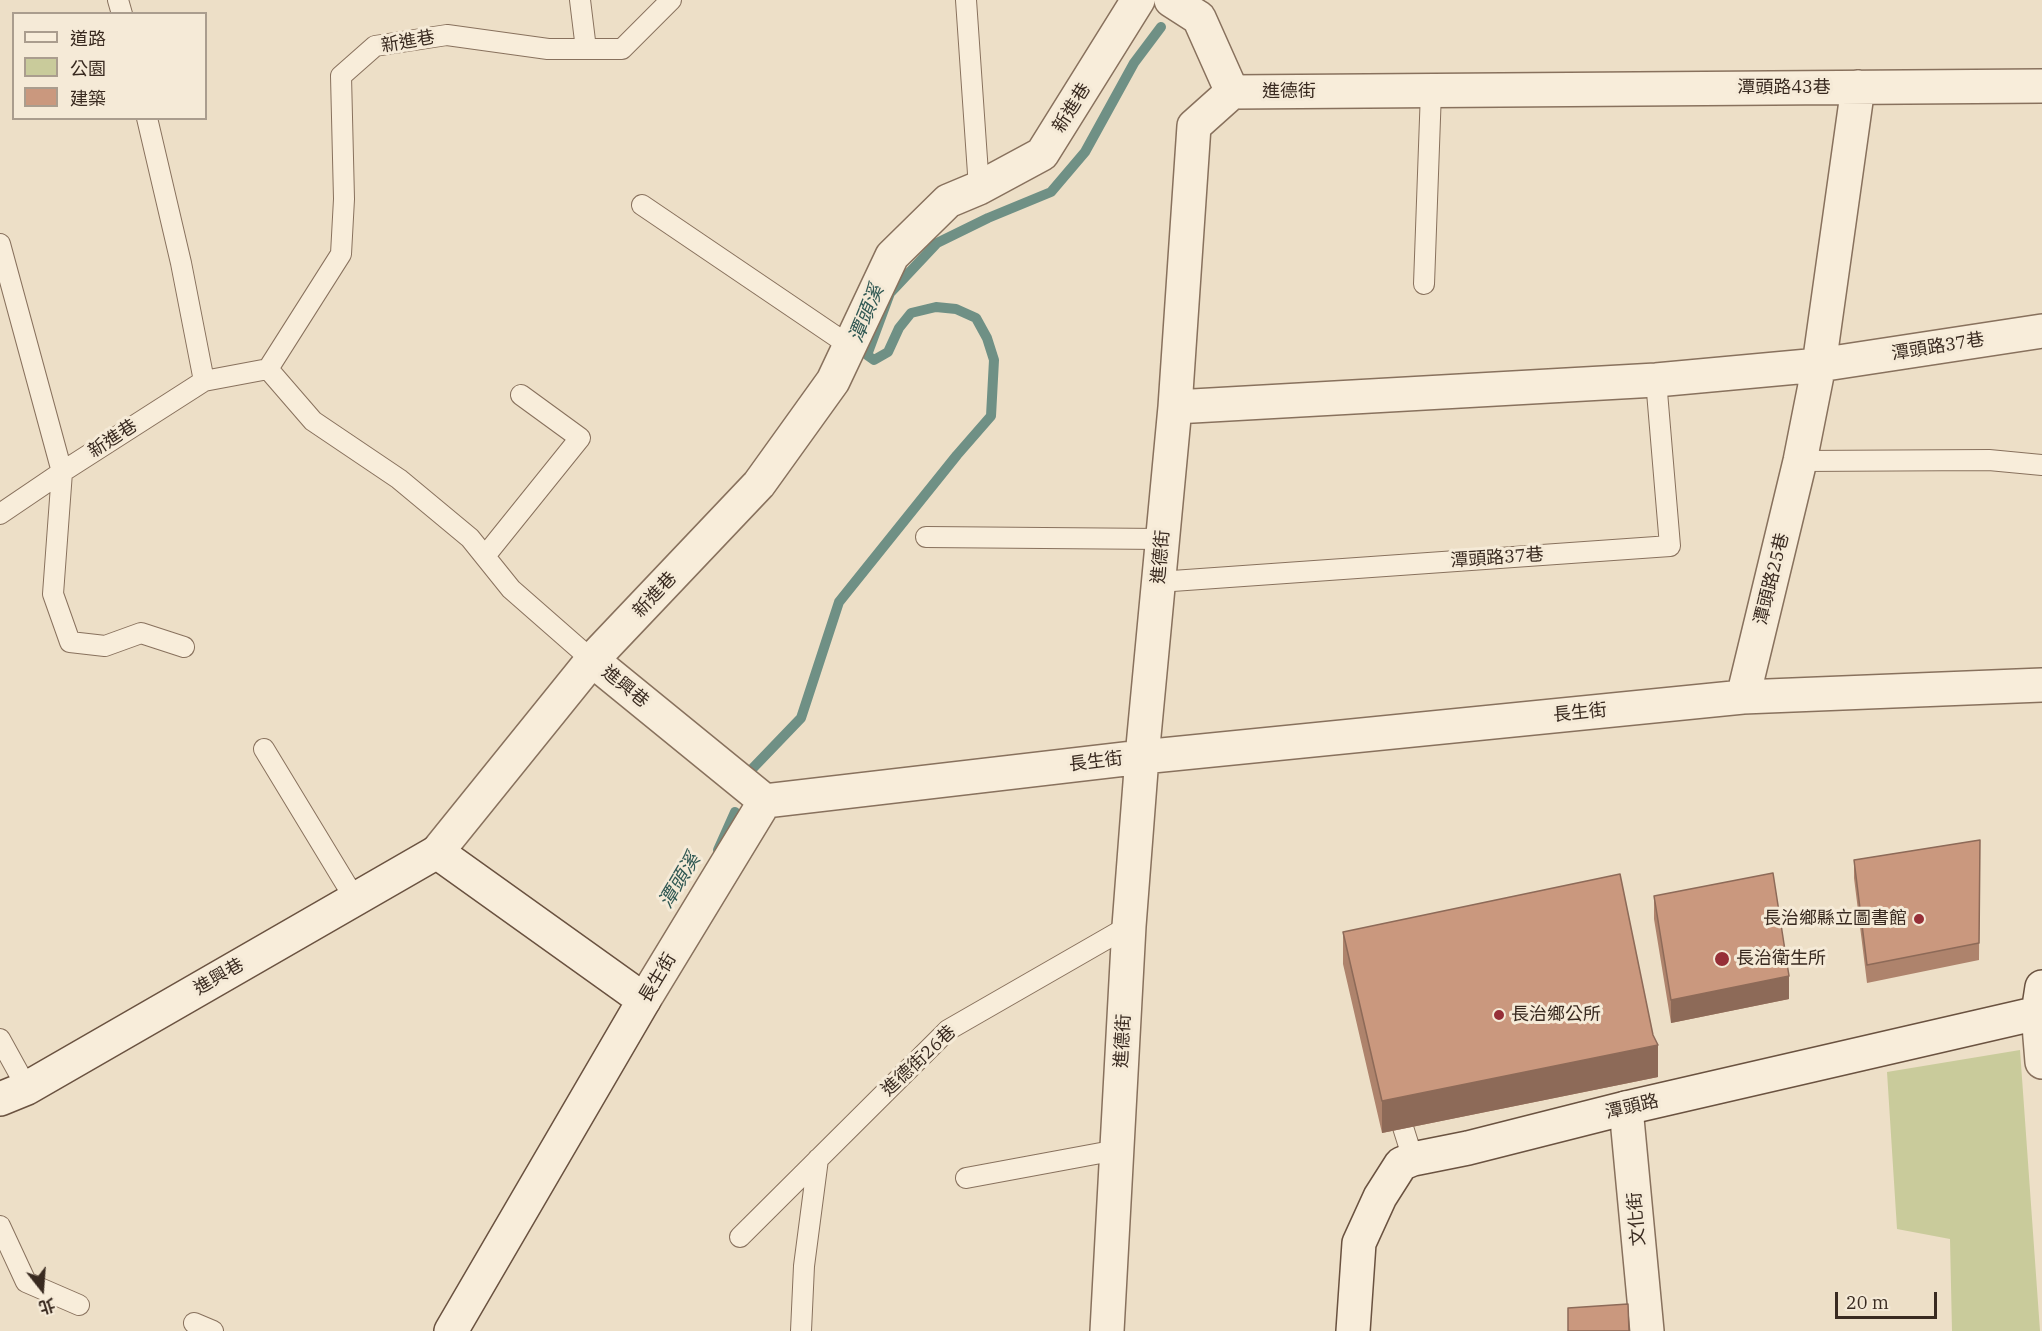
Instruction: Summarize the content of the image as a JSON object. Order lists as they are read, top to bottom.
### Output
{
  "streets": {
    "street": [
      "新進巷",
      "潭頭路43巷",
      "進德街",
      "潭頭路37巷",
      "潭頭路25巷",
      "進興巷",
      "長生街",
      "潭頭路",
      "文化街"
    ],
    "lane": ["進德街26巷"]
  },
  "crossings": [
    ["新進巷", "進興巷"],
    ["潭頭路43巷", "進德街"],
    ["潭頭路43巷", "潭頭路25巷"],
    ["進德街", "潭頭路37巷"],
    ["進德街", "長生街"],
    ["進德街", "進德街26巷"],
    ["潭頭路37巷", "潭頭路25巷"],
    ["潭頭路25巷", "長生街"],
    ["進興巷", "長生街"],
    ["潭頭路", "文化街"]
  ],
  "water": ["潭頭溪"],
  "places": ["長治鄉縣立圖書館", "長治衛生所", "長治鄉公所"],
  "legend": ["道路", "公園", "建築"],
  "scale_bar": "20 m",
  "north": "bottom"
}
